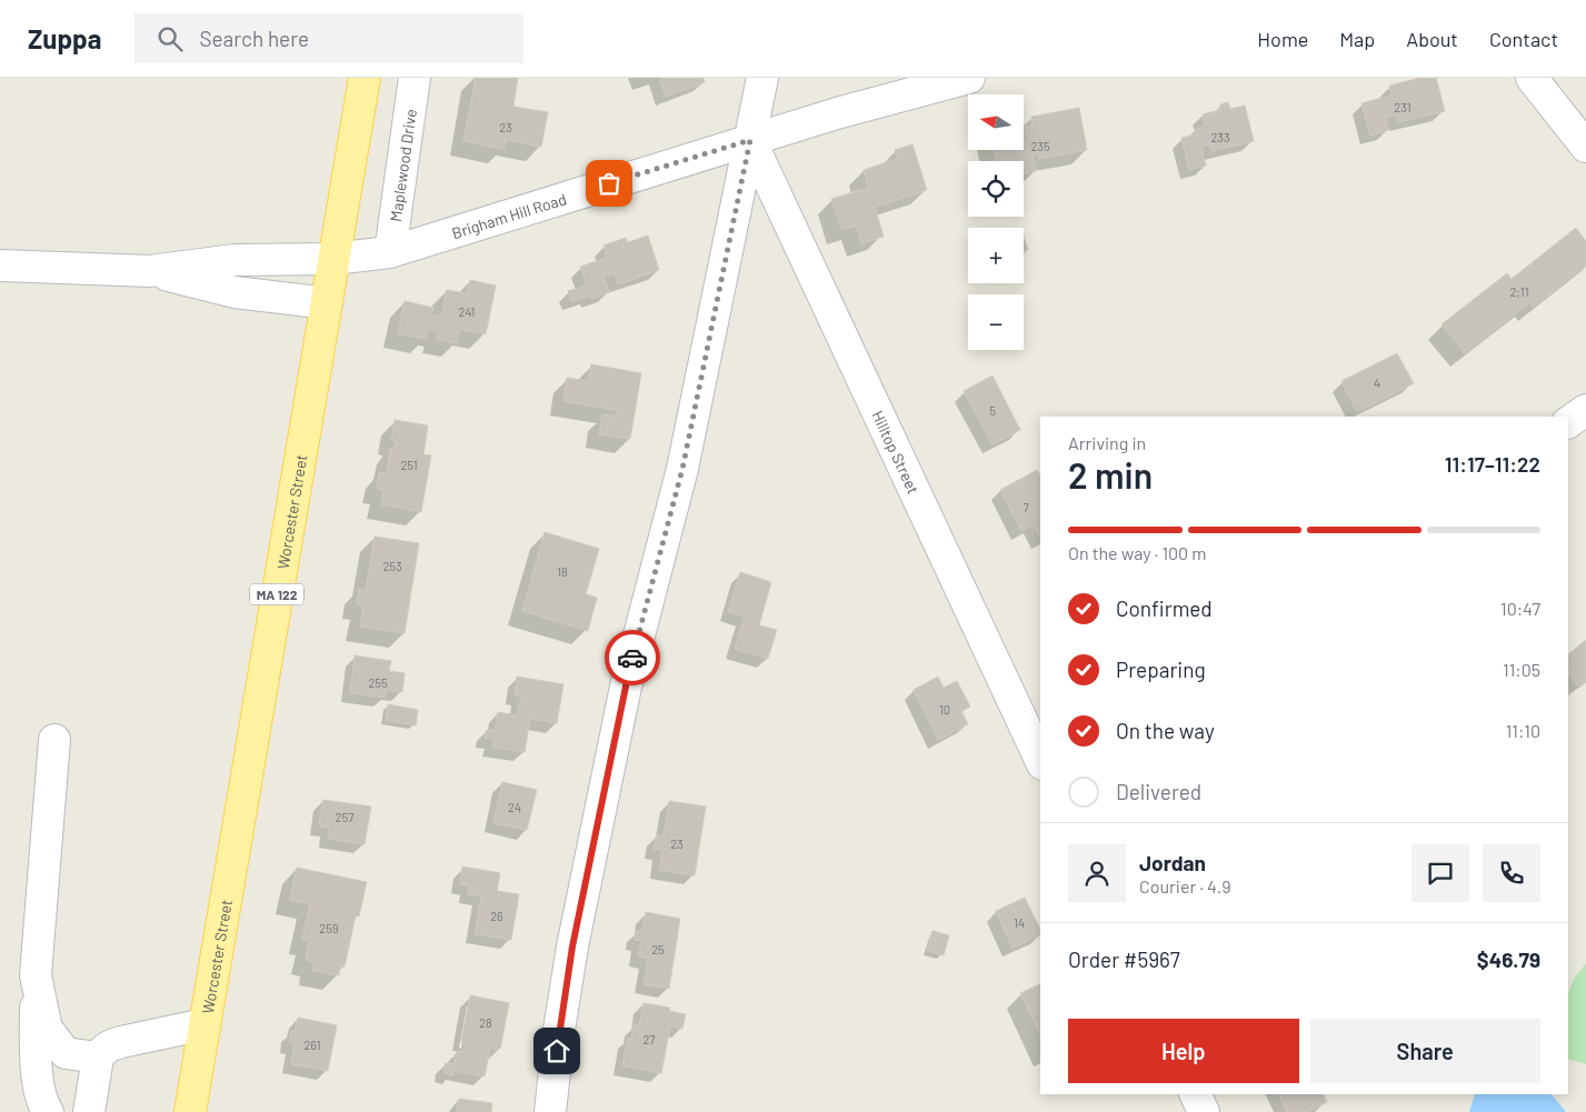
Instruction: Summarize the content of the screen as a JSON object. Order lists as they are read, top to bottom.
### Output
{
  "streets": {
    "main road": ["Worcester Street", "MA 122"],
    "street": ["Maplewood Drive", "Brigham Hill Road", "Hilltop Street"]
  },
  "crossings": [
    ["Maplewood Drive", "Brigham Hill Road"],
    ["Brigham Hill Road", "Hilltop Street"],
    ["Brigham Hill Road", "Worcester Street"]
  ],
  "house_numbers": [
    "231",
    "23",
    "233",
    "235",
    "2;11",
    "241",
    "4",
    "5",
    "251",
    "7",
    "253",
    "18",
    "255",
    "10",
    "24",
    "257",
    "23",
    "26",
    "14",
    "259",
    "25",
    "28",
    "27",
    "261"
  ],
  "north": "left",
  "page": {
    "header": "Zuppa",
    "search": "Search here",
    "nav": [
      "Home",
      "Map",
      "About",
      "Contact"
    ],
    "map_buttons": ["+", "−"],
    "heading": ["2 min", "Arriving in", "11:17–11:22"],
    "panel": [
      "Jordan",
      "Courier · 4.9",
      "Order #5967",
      "$46.79"
    ],
    "bar": "On the way · 100 m",
    "list": [
      ["Confirmed", "10:47"],
      ["Preparing", "11:05"],
      ["On the way", "11:10"],
      "Delivered"
    ],
    "buttons": ["Help", "Share"]
  }
}
